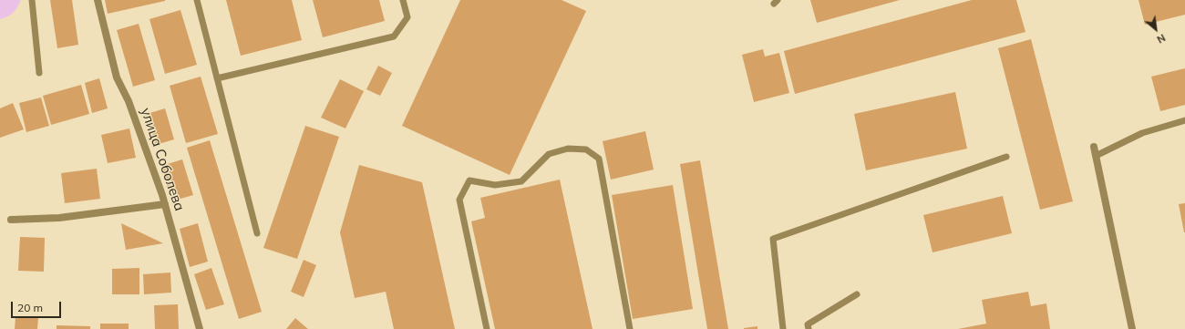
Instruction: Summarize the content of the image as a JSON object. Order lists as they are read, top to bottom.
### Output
{
  "streets": {
    "street": ["улица Соболева"]
  },
  "scale_bar": "20 m",
  "north": "bottom right"
}
